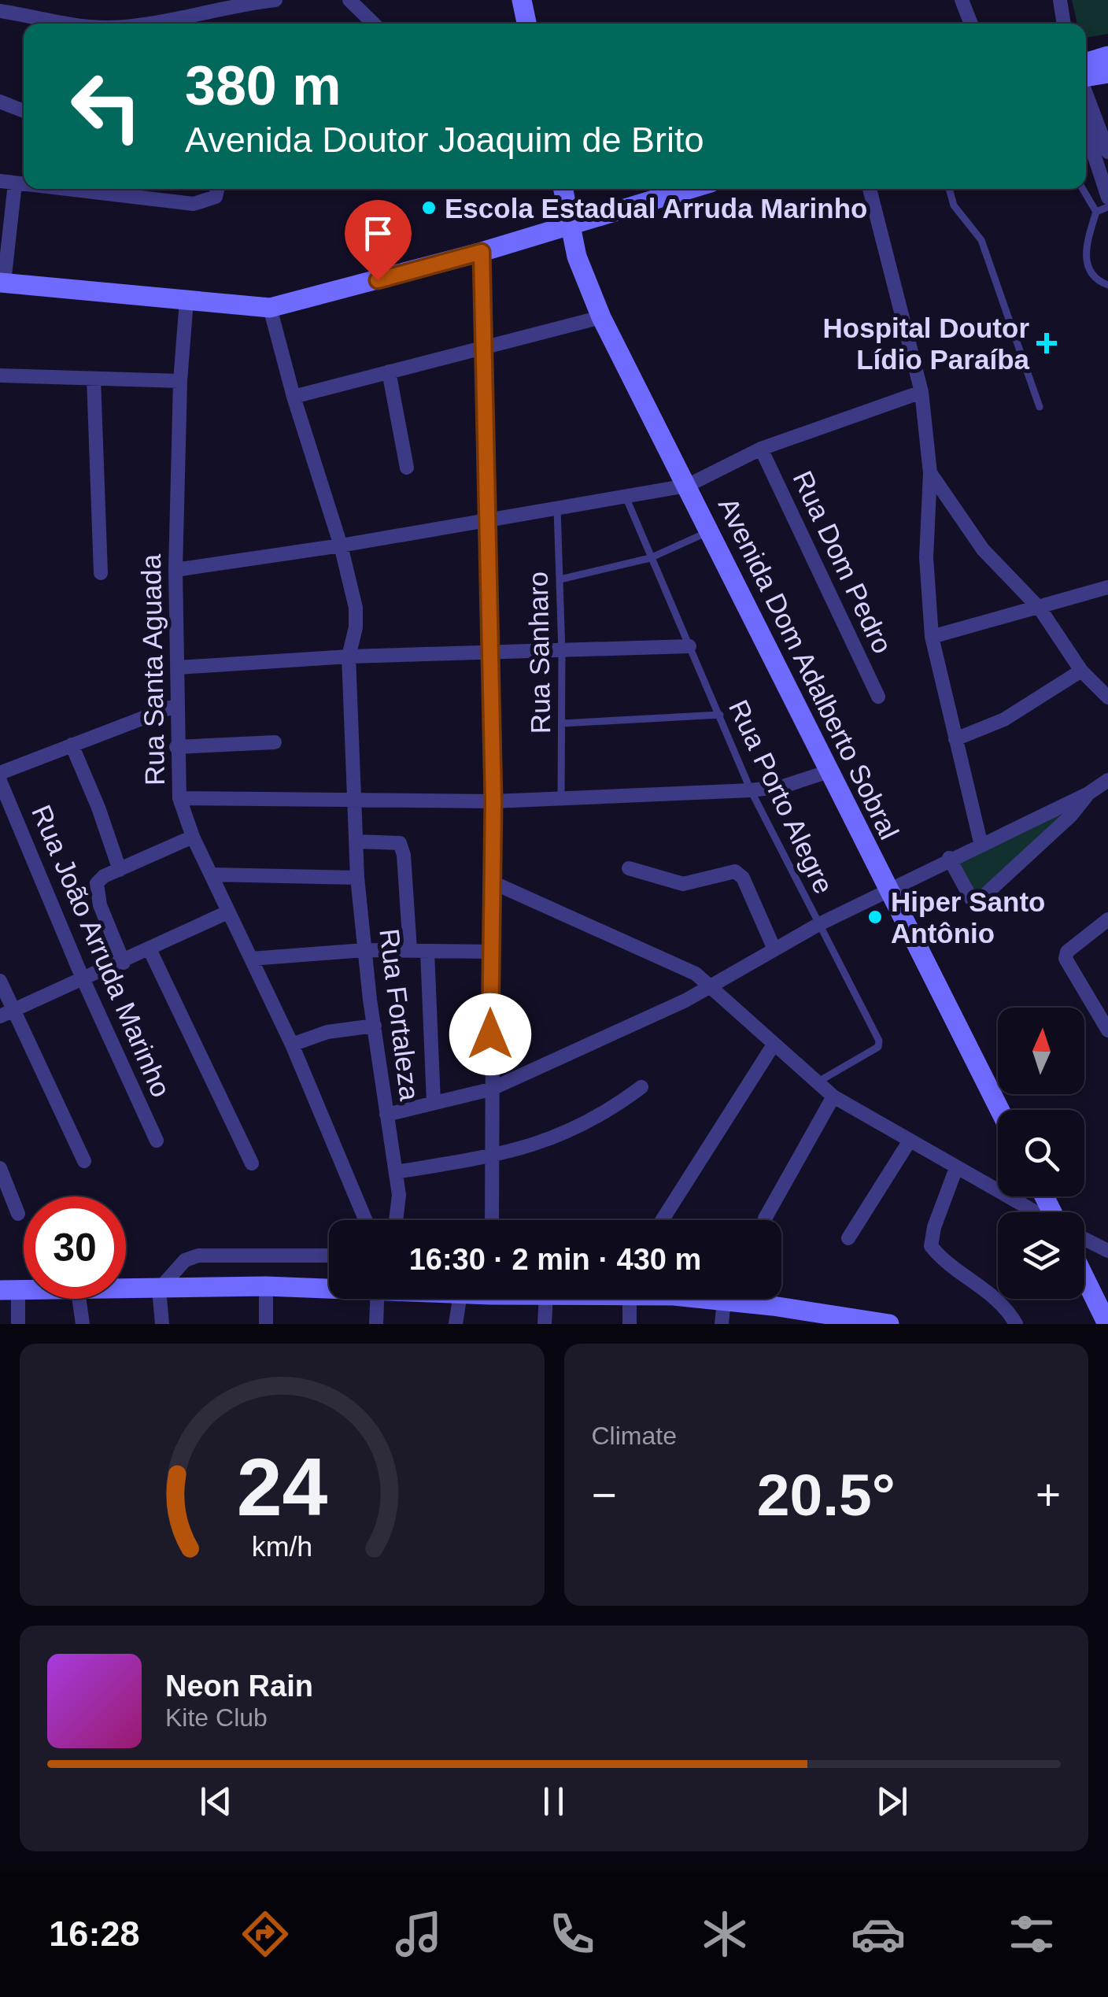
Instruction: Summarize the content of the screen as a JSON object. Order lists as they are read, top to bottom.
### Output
{
  "streets": {
    "main road": ["Avenida Dom Adalberto Sobral"],
    "street": [
      "Rua Dom Pedro",
      "Rua Santa Aguada",
      "Rua João Arruda Marinho",
      "Rua Fortaleza"
    ],
    "lane": ["Rua Sanharo", "Rua Porto Alegre"]
  },
  "places": {
    "other": ["Escola Estadual Arruda Marinho", "Hiper Santo Antônio"],
    "health": ["Hospital Doutor Lídio Paraíba"]
  },
  "north": "top",
  "page": {
    "turn": ["380 m", "Avenida Doutor Joaquim de Brito"],
    "limit": "30",
    "trip": "16:30 · 2 min · 430 m",
    "tile": "Climate",
    "heat": ["−", "20.5°", "+"],
    "song": ["Neon Rain", "Kite Club"],
    "tabs": "16:28",
    "gauge": ["24", "km/h"]
  }
}
